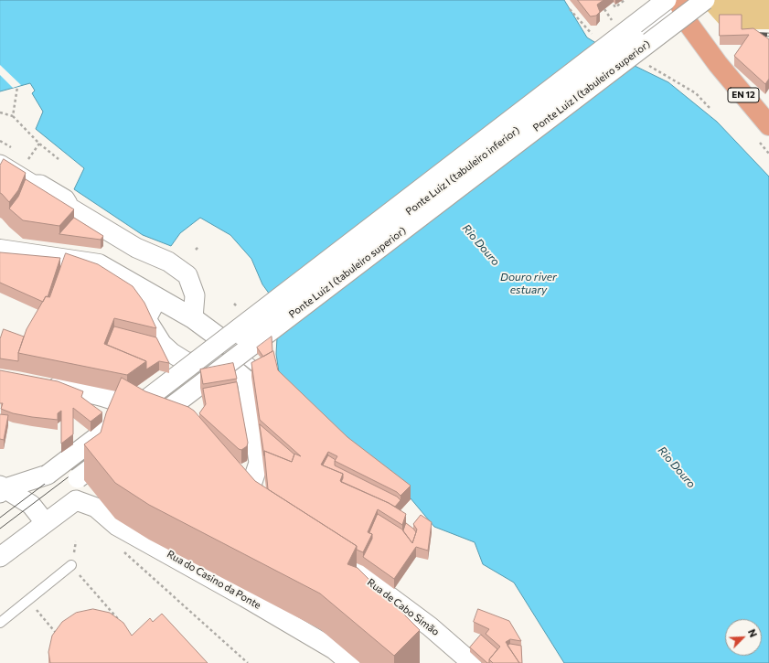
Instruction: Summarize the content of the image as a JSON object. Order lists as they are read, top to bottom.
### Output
{
  "streets": {
    "main road": ["EN 12", "Ponte Luiz I (tabuleiro inferior)"],
    "street": ["Ponte Luiz I (tabuleiro superior)", "Rua do Casino da Ponte", "Rua de Cabo Simão"]
  },
  "crossings": [
    ["EN 12", "Ponte Luiz I (tabuleiro inferior)"]
  ],
  "water": ["Rio Douro", "Douro river estuary"],
  "north": "top right"
}
